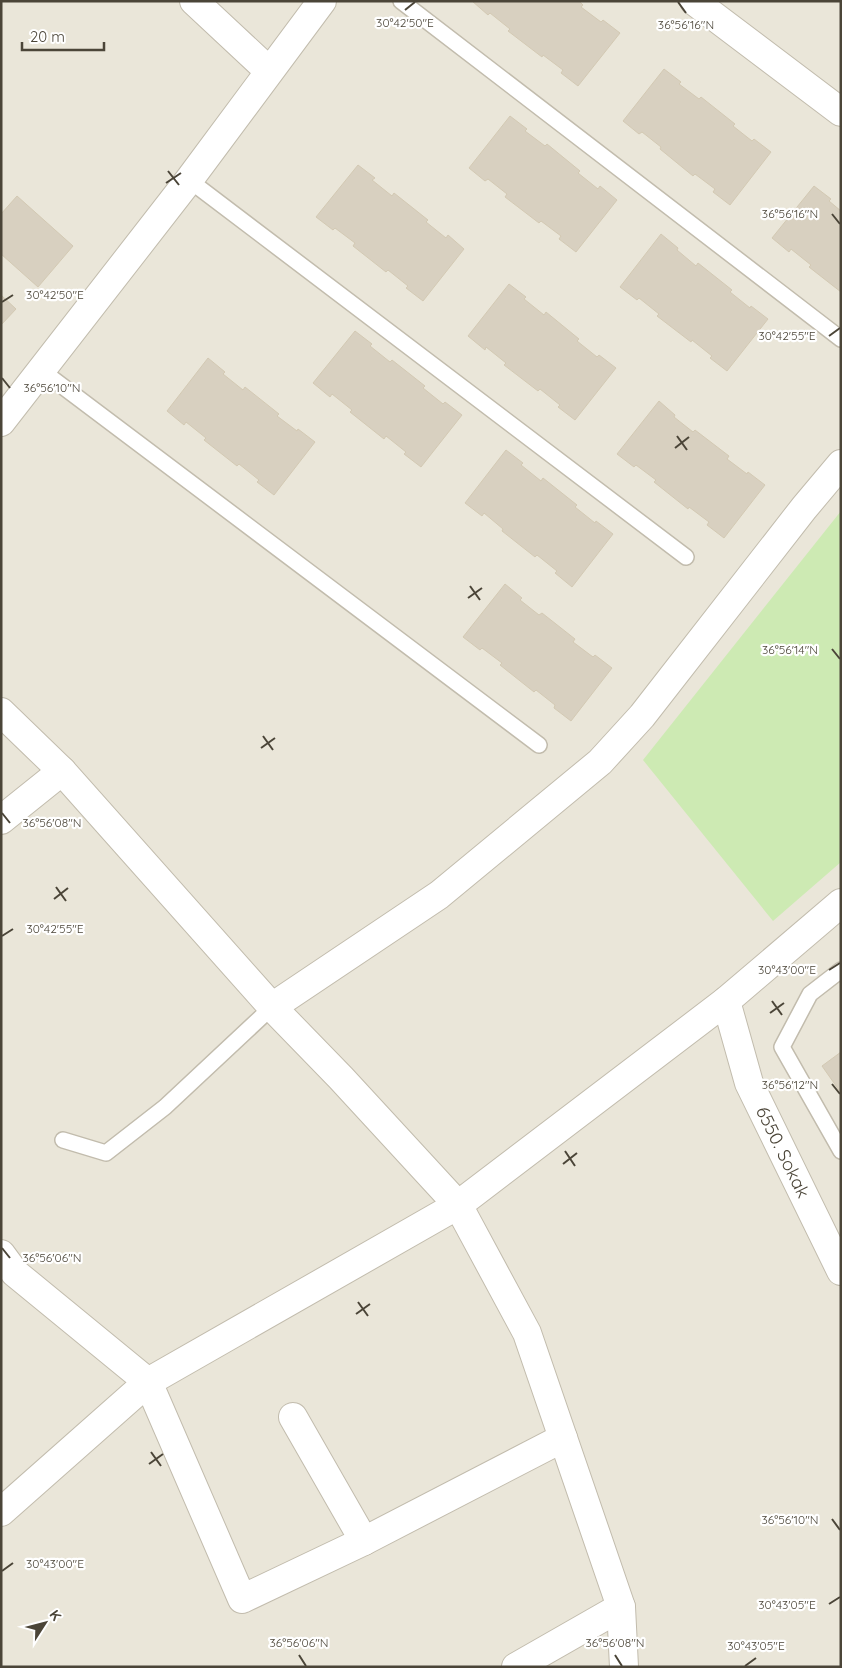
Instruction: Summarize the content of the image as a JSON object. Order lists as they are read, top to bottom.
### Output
{
  "streets": {
    "street": ["6550. Sokak"]
  },
  "scale_bar": "20 m",
  "north": "top right",
  "coordinates": [
    "30°42'50\"E",
    "36°56'16\"N",
    "30°42'55\"E",
    "36°56'10\"N",
    "36°56'14\"N",
    "36°56'08\"N",
    "30°43'00\"E",
    "36°56'12\"N",
    "36°56'06\"N",
    "30°43'05\"E"
  ]
}
